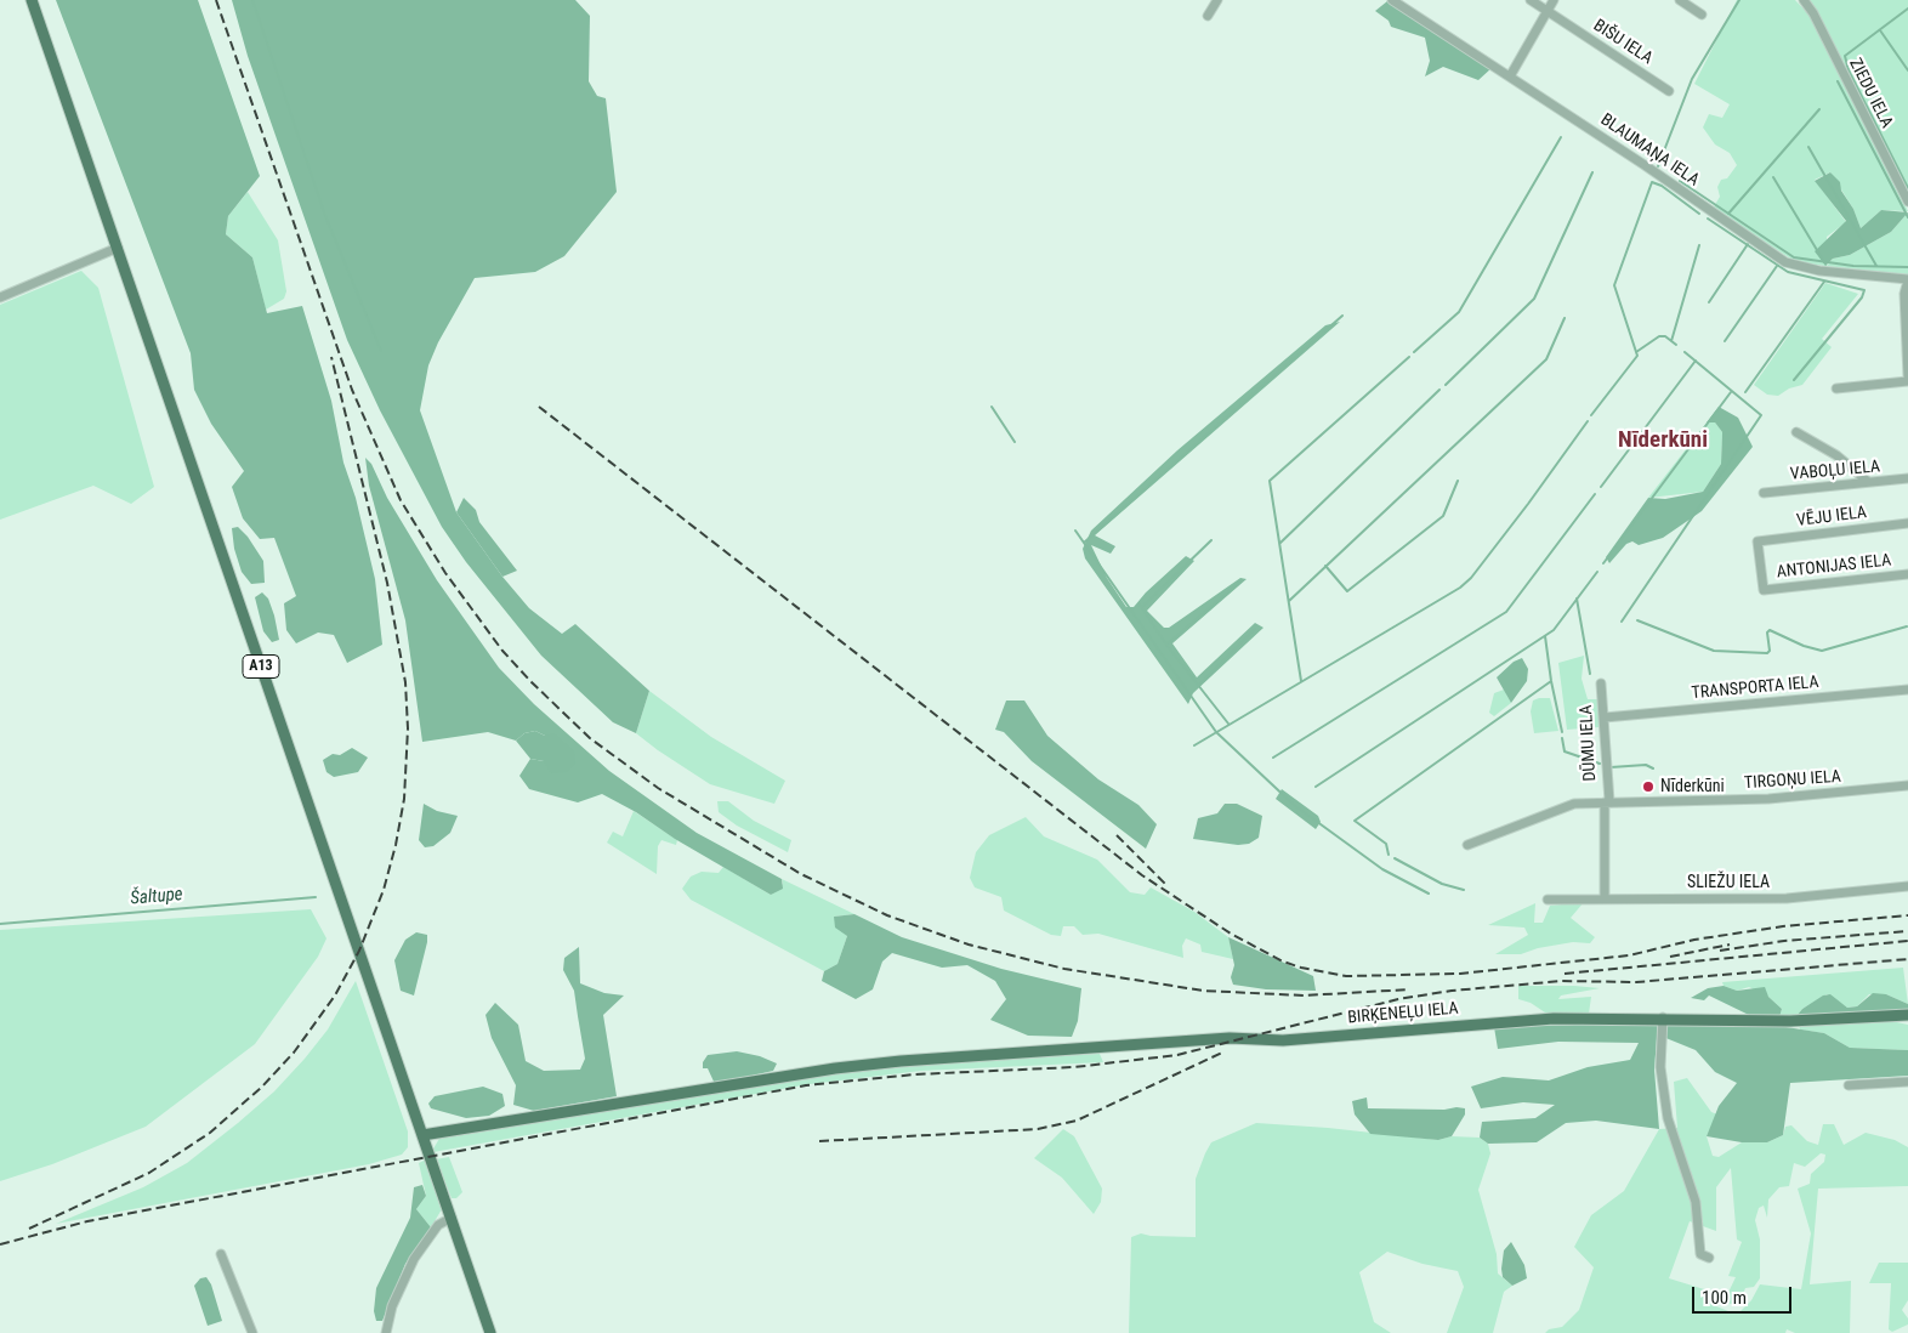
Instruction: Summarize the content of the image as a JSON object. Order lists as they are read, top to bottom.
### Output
{
  "streets": {
    "main road": ["A13", "BIRĶENEĻU IELA"],
    "street": [
      "BIŠU IELA",
      "ZIEDU IELA",
      "BLAUMAŅA IELA",
      "VABOĻU IELA",
      "VĒJU IELA",
      "ANTONIJAS IELA",
      "TRANSPORTA IELA",
      "DŪMU IELA",
      "TIRGOŅU IELA",
      "SLIEŽU IELA"
    ]
  },
  "crossings": [
    ["VĒJU IELA", "ANTONIJAS IELA"],
    ["A13", "BIRĶENEĻU IELA"],
    ["TRANSPORTA IELA", "DŪMU IELA"],
    ["DŪMU IELA", "TIRGOŅU IELA"],
    ["DŪMU IELA", "SLIEŽU IELA"]
  ],
  "districts": ["Nīderkūni"],
  "water": ["Šaltupe"],
  "places": ["Nīderkūni"],
  "scale_bar": "100 m"
}
